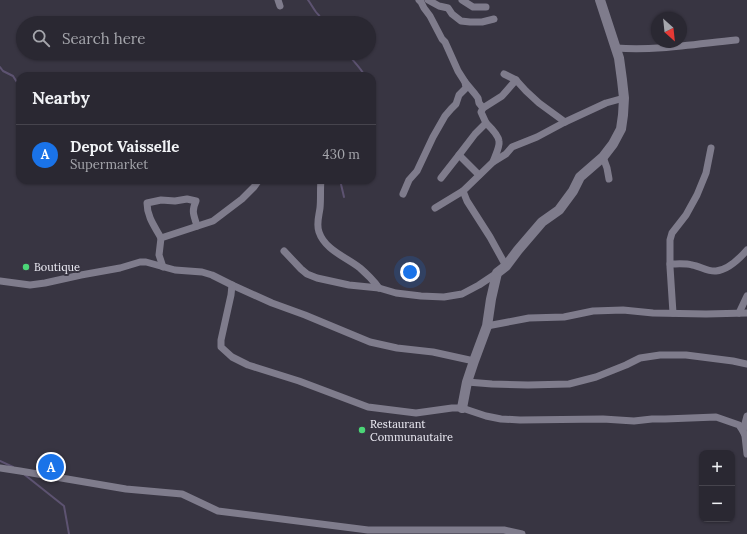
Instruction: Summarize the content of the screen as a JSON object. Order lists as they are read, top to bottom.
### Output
{
  "places": ["Boutique", "Restaurant Communautaire"],
  "north": "bottom right",
  "page": {
    "search": "Search here",
    "heading": "Nearby",
    "list": [
      {
        "mark": "A",
        "name": "Depot Vaisselle",
        "note": "Supermarket",
        "value": "430 m"
      }
    ],
    "map_buttons": ["+", "−"],
    "pins": "A"
  }
}
